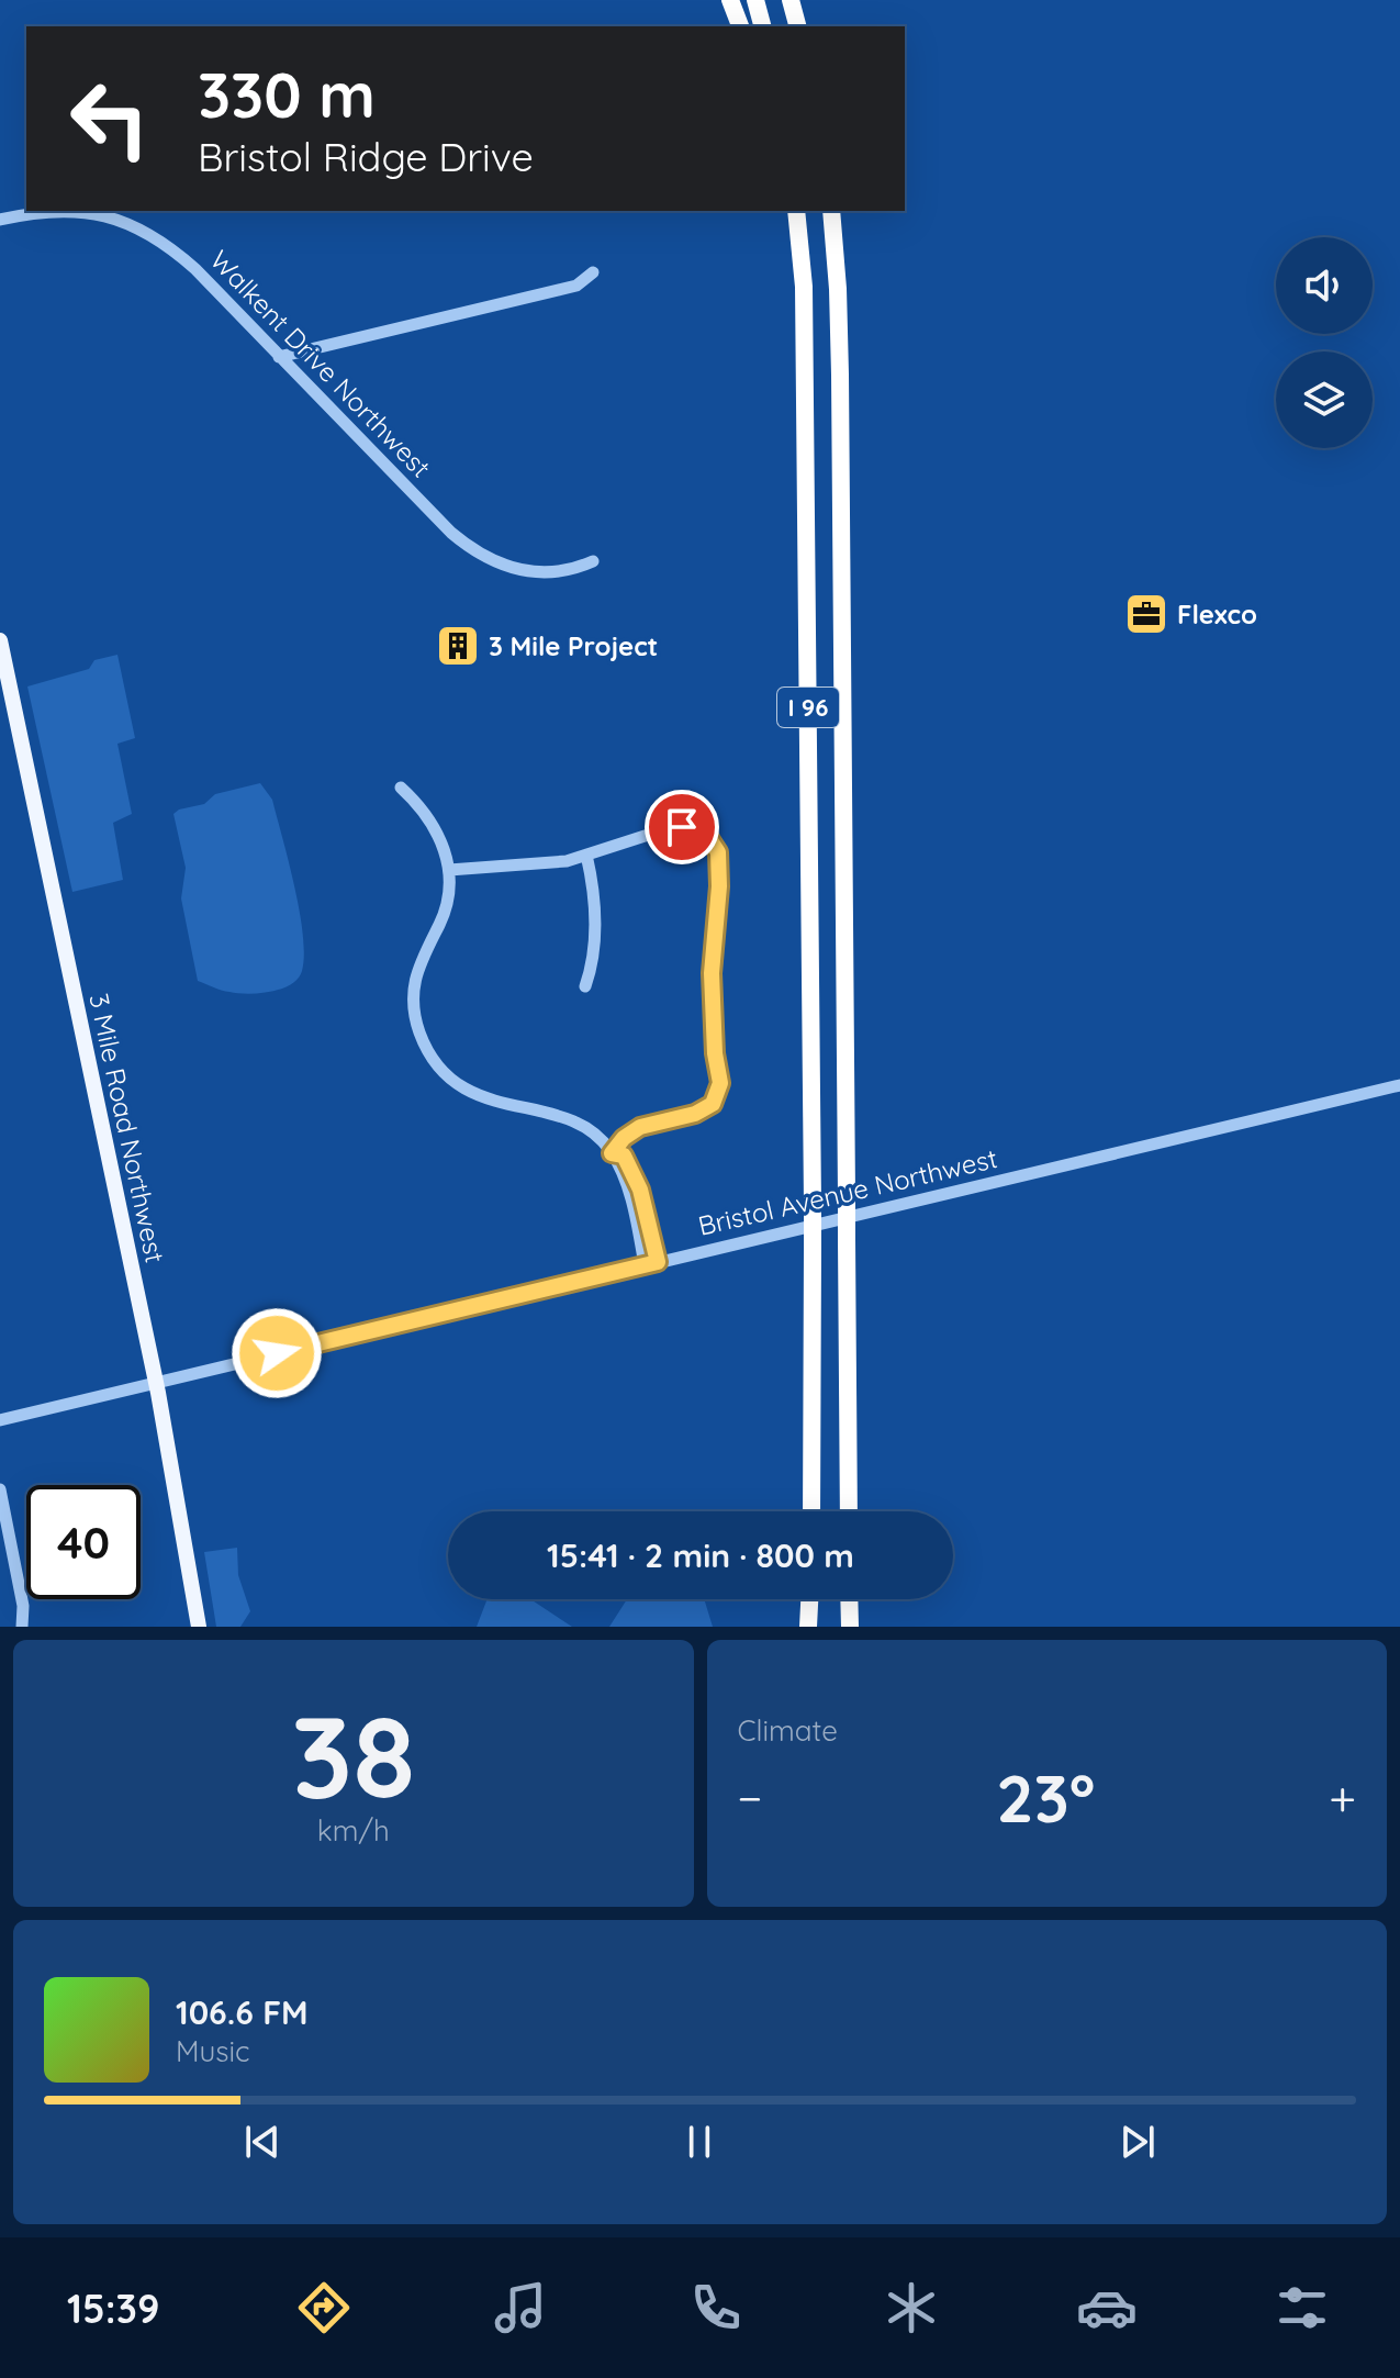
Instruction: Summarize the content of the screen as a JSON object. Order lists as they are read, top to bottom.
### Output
{
  "streets": {
    "highway": ["I 96"],
    "main road": ["3 Mile Road Northwest"],
    "street": ["Walkent Drive Northwest", "Bristol Avenue Northwest"]
  },
  "crossings": [
    ["3 Mile Road Northwest", "Bristol Avenue Northwest"]
  ],
  "places": {
    "office": ["Flexco"],
    "building": ["3 Mile Project"]
  },
  "page": {
    "turn": ["330 m", "Bristol Ridge Drive"],
    "limit": "40",
    "trip": "15:41 · 2 min · 800 m",
    "tile": [
      ["38", "km/h"],
      "Climate"
    ],
    "heat": ["−", "23°", "+"],
    "song": ["106.6 FM", "Music"],
    "tabs": "15:39"
  }
}
